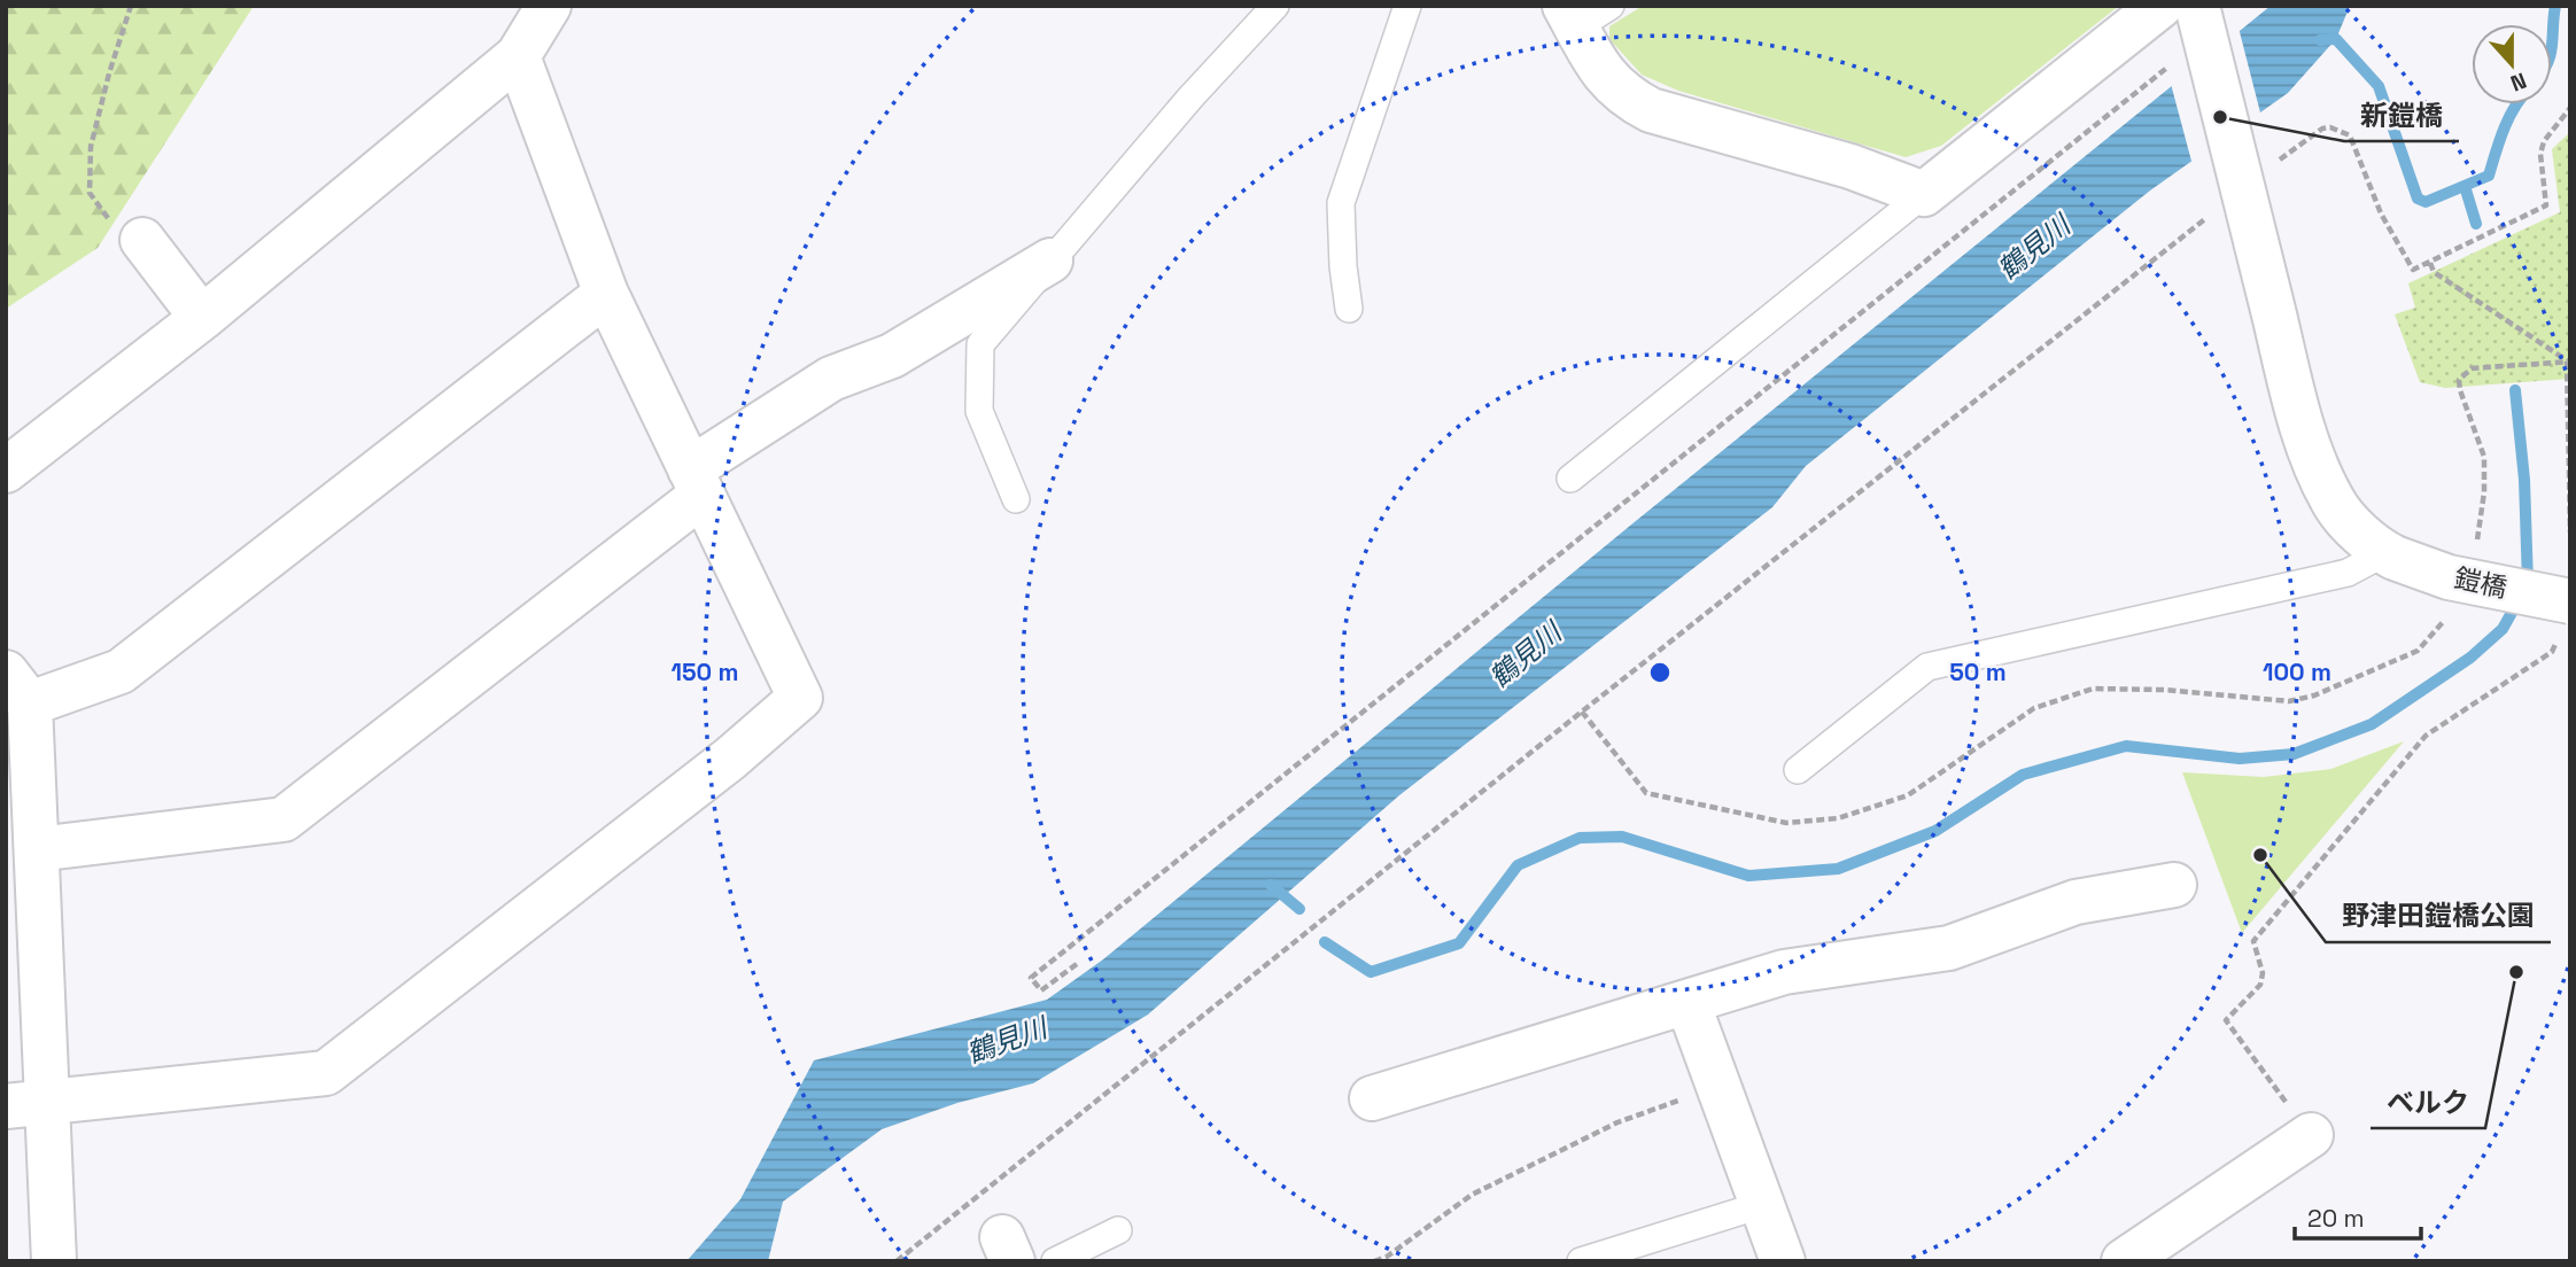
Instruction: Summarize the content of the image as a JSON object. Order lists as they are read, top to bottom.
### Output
{
  "streets": {
    "street": ["鎧橋"]
  },
  "water": ["鶴見川"],
  "places": ["新鎧橋", "野津田鎧橋公園", "ベルク"],
  "scale_bar": "20 m",
  "north": "bottom",
  "rings": ["50 m", "100 m", "150 m"]
}
